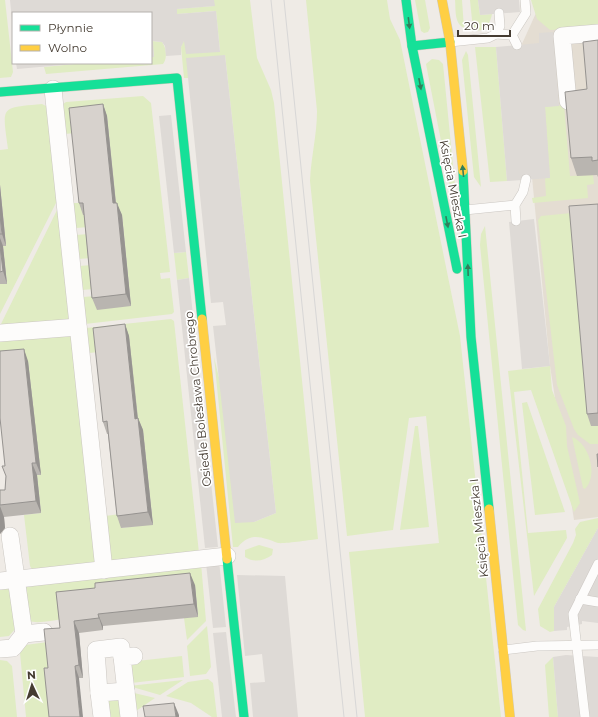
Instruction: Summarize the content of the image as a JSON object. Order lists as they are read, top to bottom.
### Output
{
  "streets": {
    "street": ["Księcia Mieszka I", "Osiedle Bolesława Chrobrego"]
  },
  "legend": ["Płynnie", "Wolno"],
  "scale_bar": "20 m",
  "north": "top"
}
